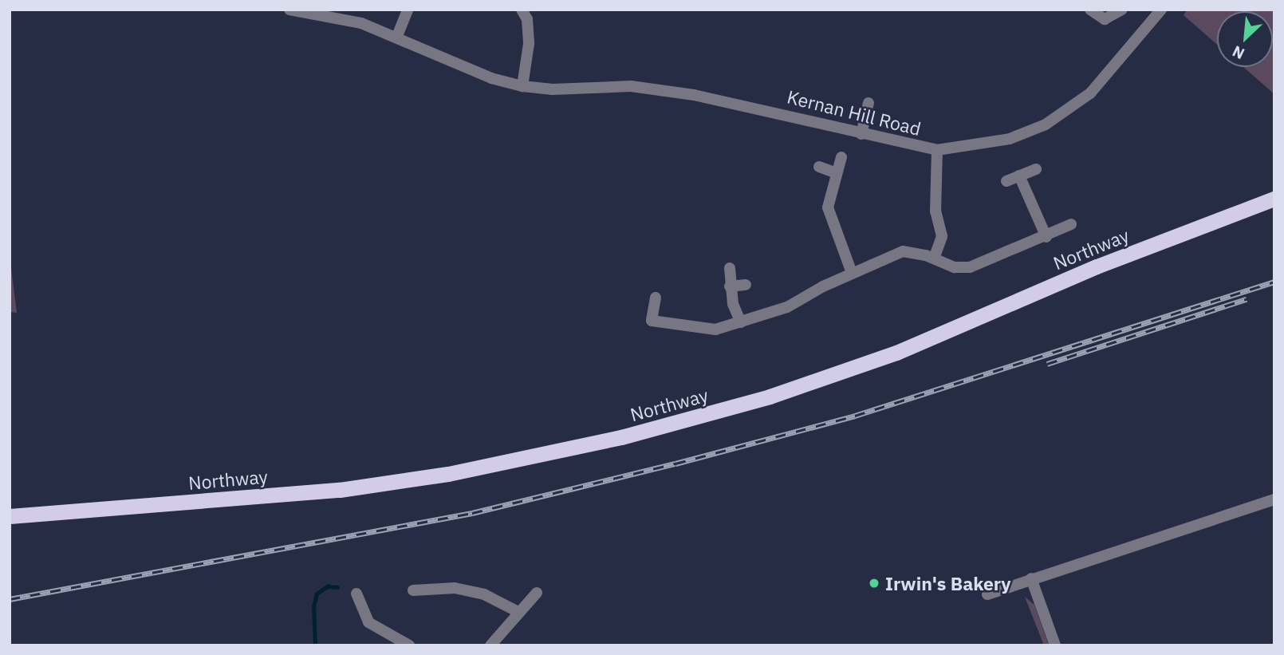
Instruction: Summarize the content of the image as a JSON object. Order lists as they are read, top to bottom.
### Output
{
  "streets": {
    "highway": ["Northway"],
    "street": ["Kernan Hill Road"]
  },
  "places": ["Irwin's Bakery"],
  "north": "bottom left"
}
